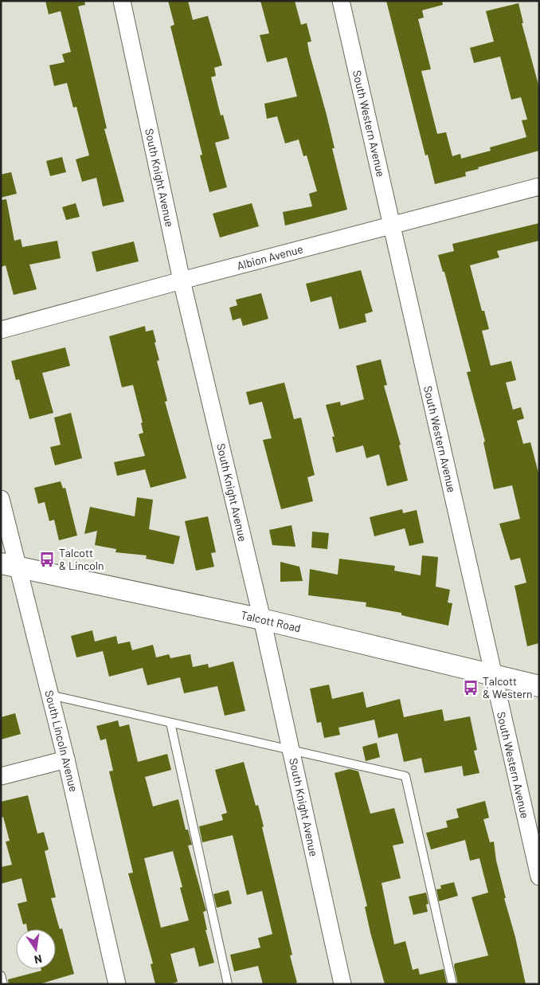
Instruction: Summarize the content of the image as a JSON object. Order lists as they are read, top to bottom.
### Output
{
  "streets": {
    "street": [
      "South Western Avenue",
      "South Knight Avenue",
      "Albion Avenue",
      "Talcott Road",
      "South Lincoln Avenue"
    ]
  },
  "crossings": [
    ["South Western Avenue", "Albion Avenue"],
    ["South Western Avenue", "Talcott Road"],
    ["South Knight Avenue", "Albion Avenue"],
    ["South Knight Avenue", "Talcott Road"],
    ["Talcott Road", "South Lincoln Avenue"]
  ],
  "places": {
    "bus stop": ["Talcott & Lincoln", "Talcott & Western"]
  },
  "north": "bottom"
}
